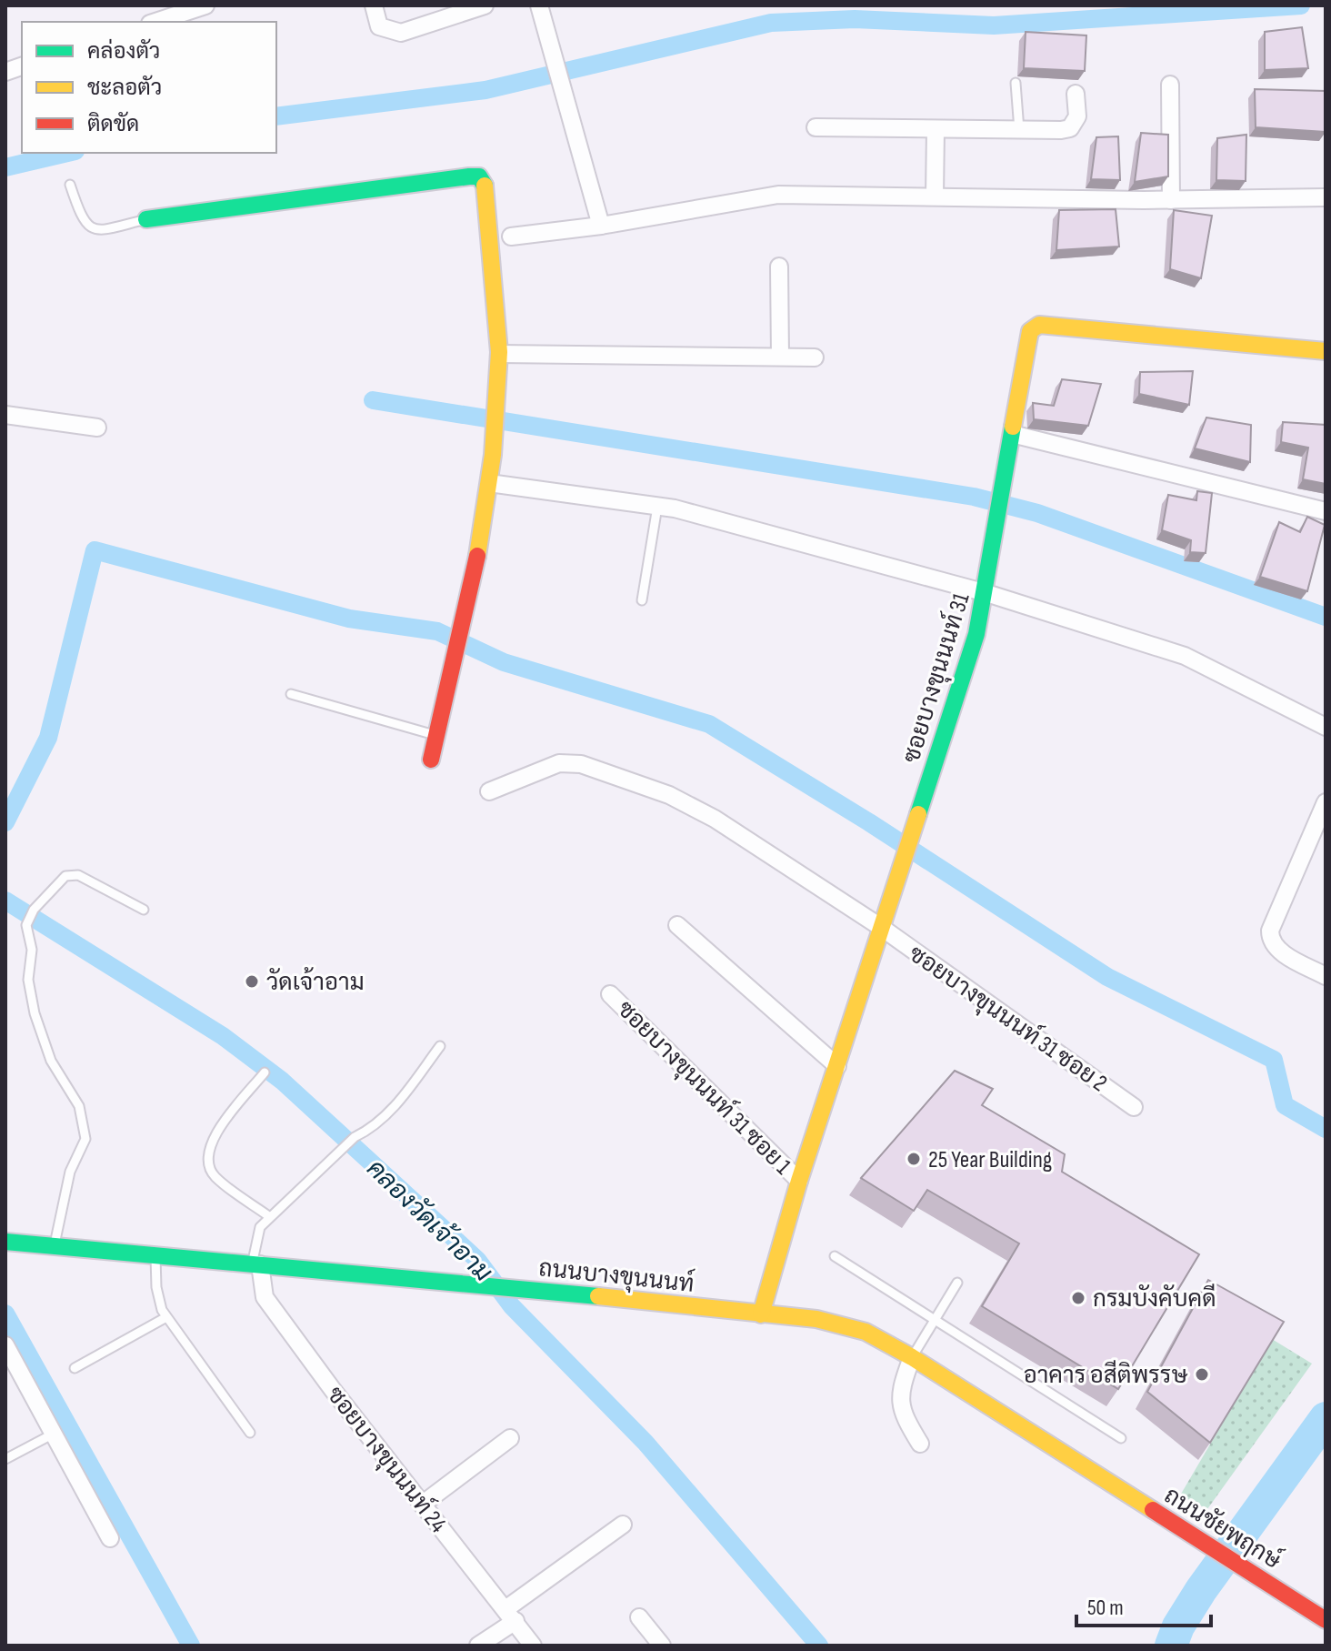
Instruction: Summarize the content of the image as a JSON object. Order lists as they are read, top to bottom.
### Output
{
  "streets": {
    "street": [
      "ซอยบางขุนนนท์ 31",
      "ซอยบางขุนนนท์ 31 ซอย 2",
      "ซอยบางขุนนนท์ 31 ซอย 1",
      "ถนนบางขุนนนท์",
      "ซอยบางขุนนนท์ 24",
      "ถนนชัยพฤกษ์"
    ]
  },
  "crossings": [
    ["ซอยบางขุนนนท์ 31", "ซอยบางขุนนนท์ 31 ซอย 2"],
    ["ซอยบางขุนนนท์ 31", "ซอยบางขุนนนท์ 31 ซอย 1"],
    ["ซอยบางขุนนนท์ 31", "ถนนบางขุนนนท์"],
    ["ถนนบางขุนนนท์", "ซอยบางขุนนนท์ 24"],
    ["ถนนบางขุนนนท์", "ถนนชัยพฤกษ์"]
  ],
  "water": ["คลองวัดเจ้าอาม"],
  "places": [
    "วัดเจ้าอาม",
    "25 Year Building",
    "กรมบังคับคดี",
    "อาคาร อสีติพรรษ"
  ],
  "legend": ["คล่องตัว", "ชะลอตัว", "ติดขัด"],
  "scale_bar": "50 m"
}
